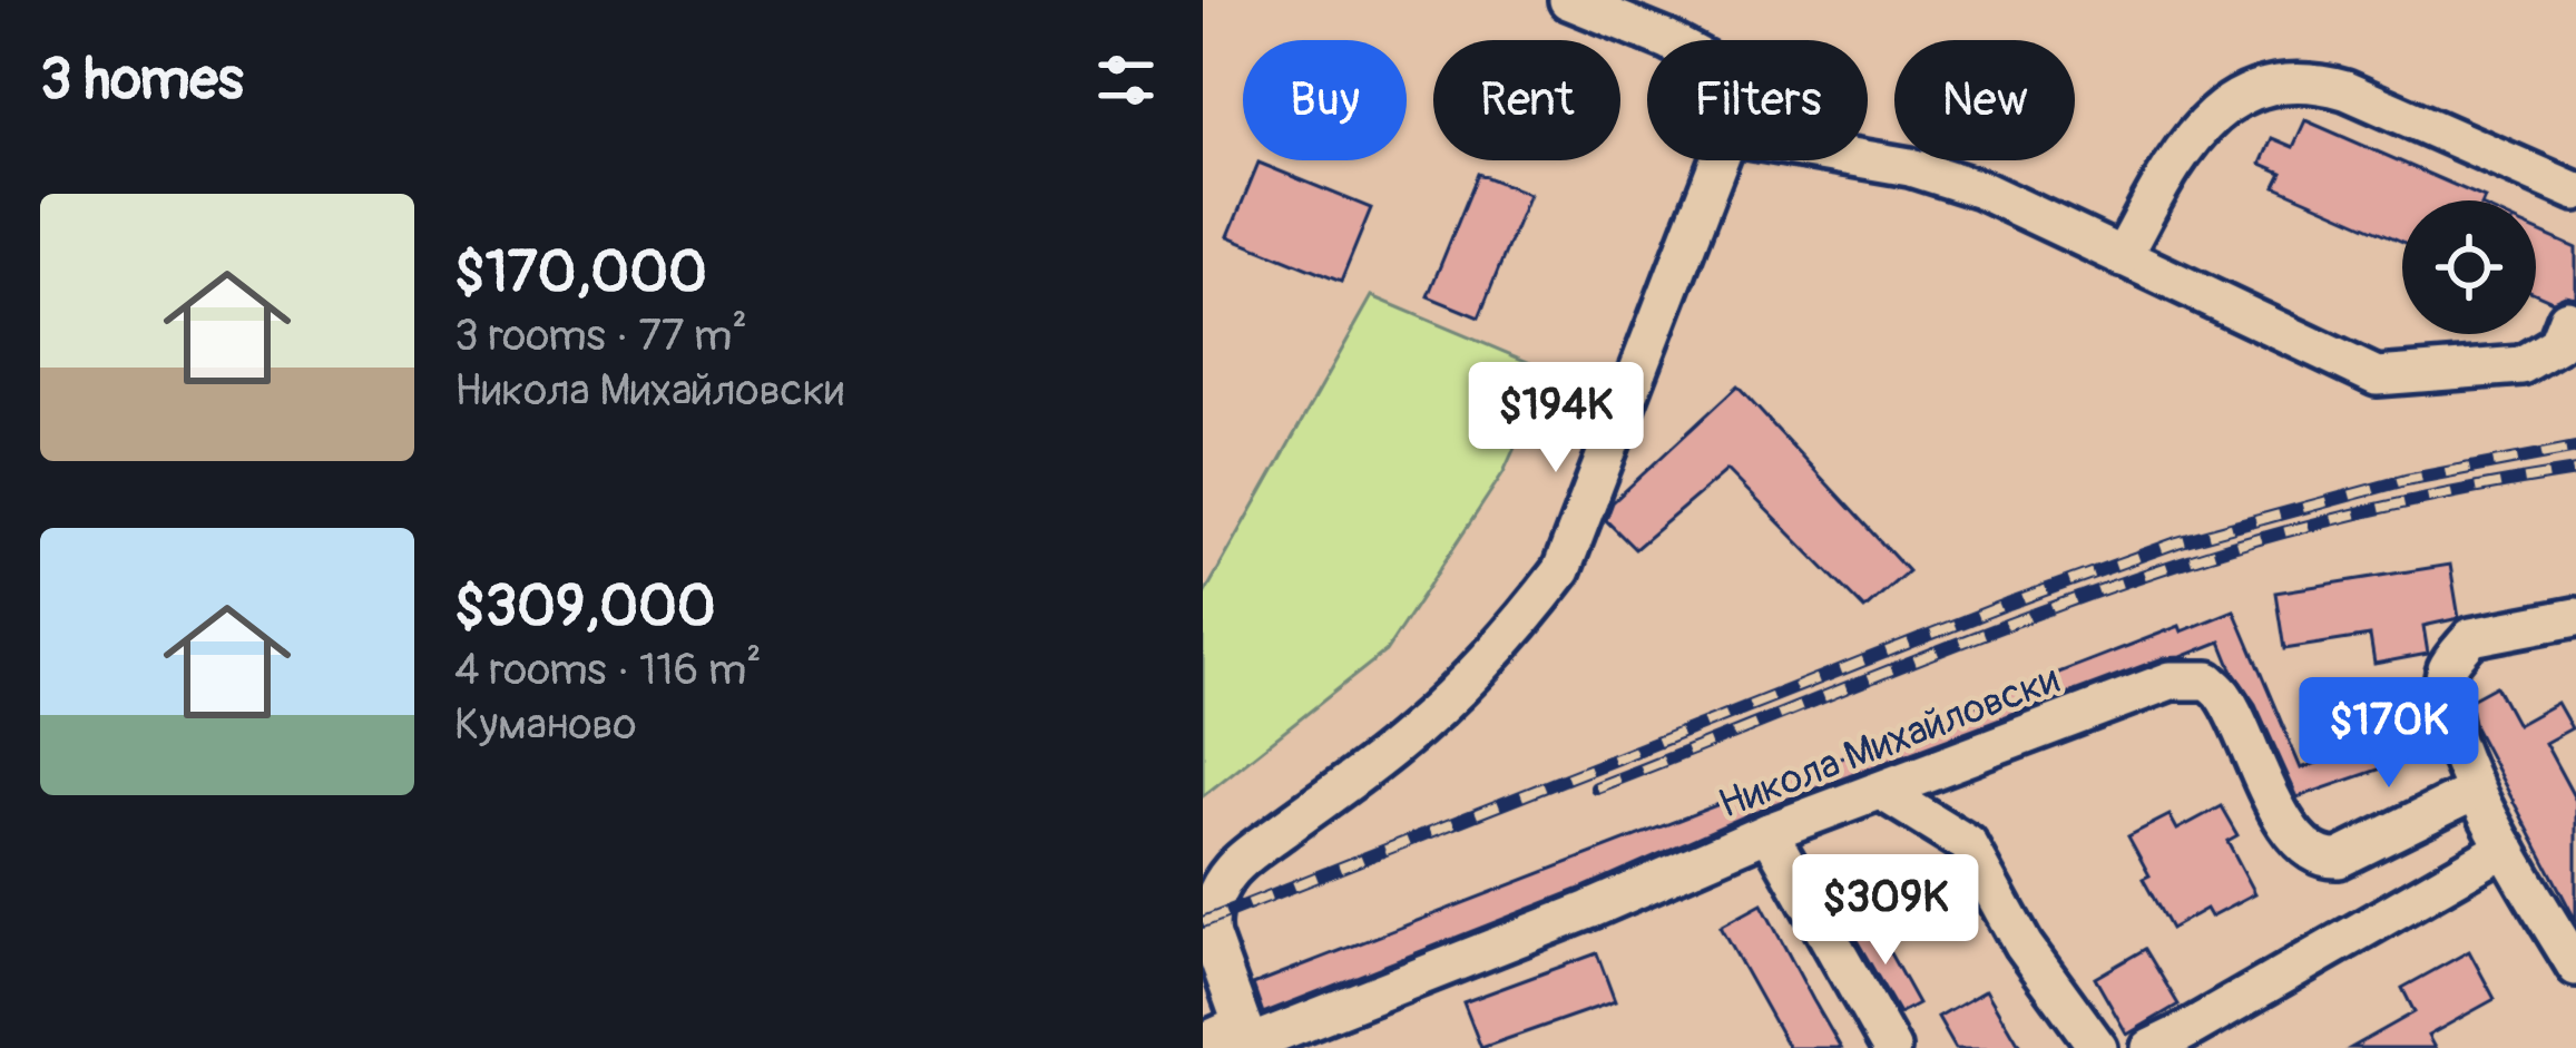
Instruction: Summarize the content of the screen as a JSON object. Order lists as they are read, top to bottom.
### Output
{
  "streets": {
    "street": ["Никола Михайловски"]
  },
  "page": {
    "heading": "3 homes",
    "chip": [
      "Buy",
      "Rent",
      "Filters",
      "New"
    ],
    "list": [
      {
        "name": "$170,000",
        "note": "3 rooms · 77 m² · Никола Михайловски"
      },
      {
        "name": "$309,000",
        "note": "4 rooms · 116 m² · Куманово"
      }
    ],
    "price": ["$194K", "$170K", "$309K"]
  }
}
